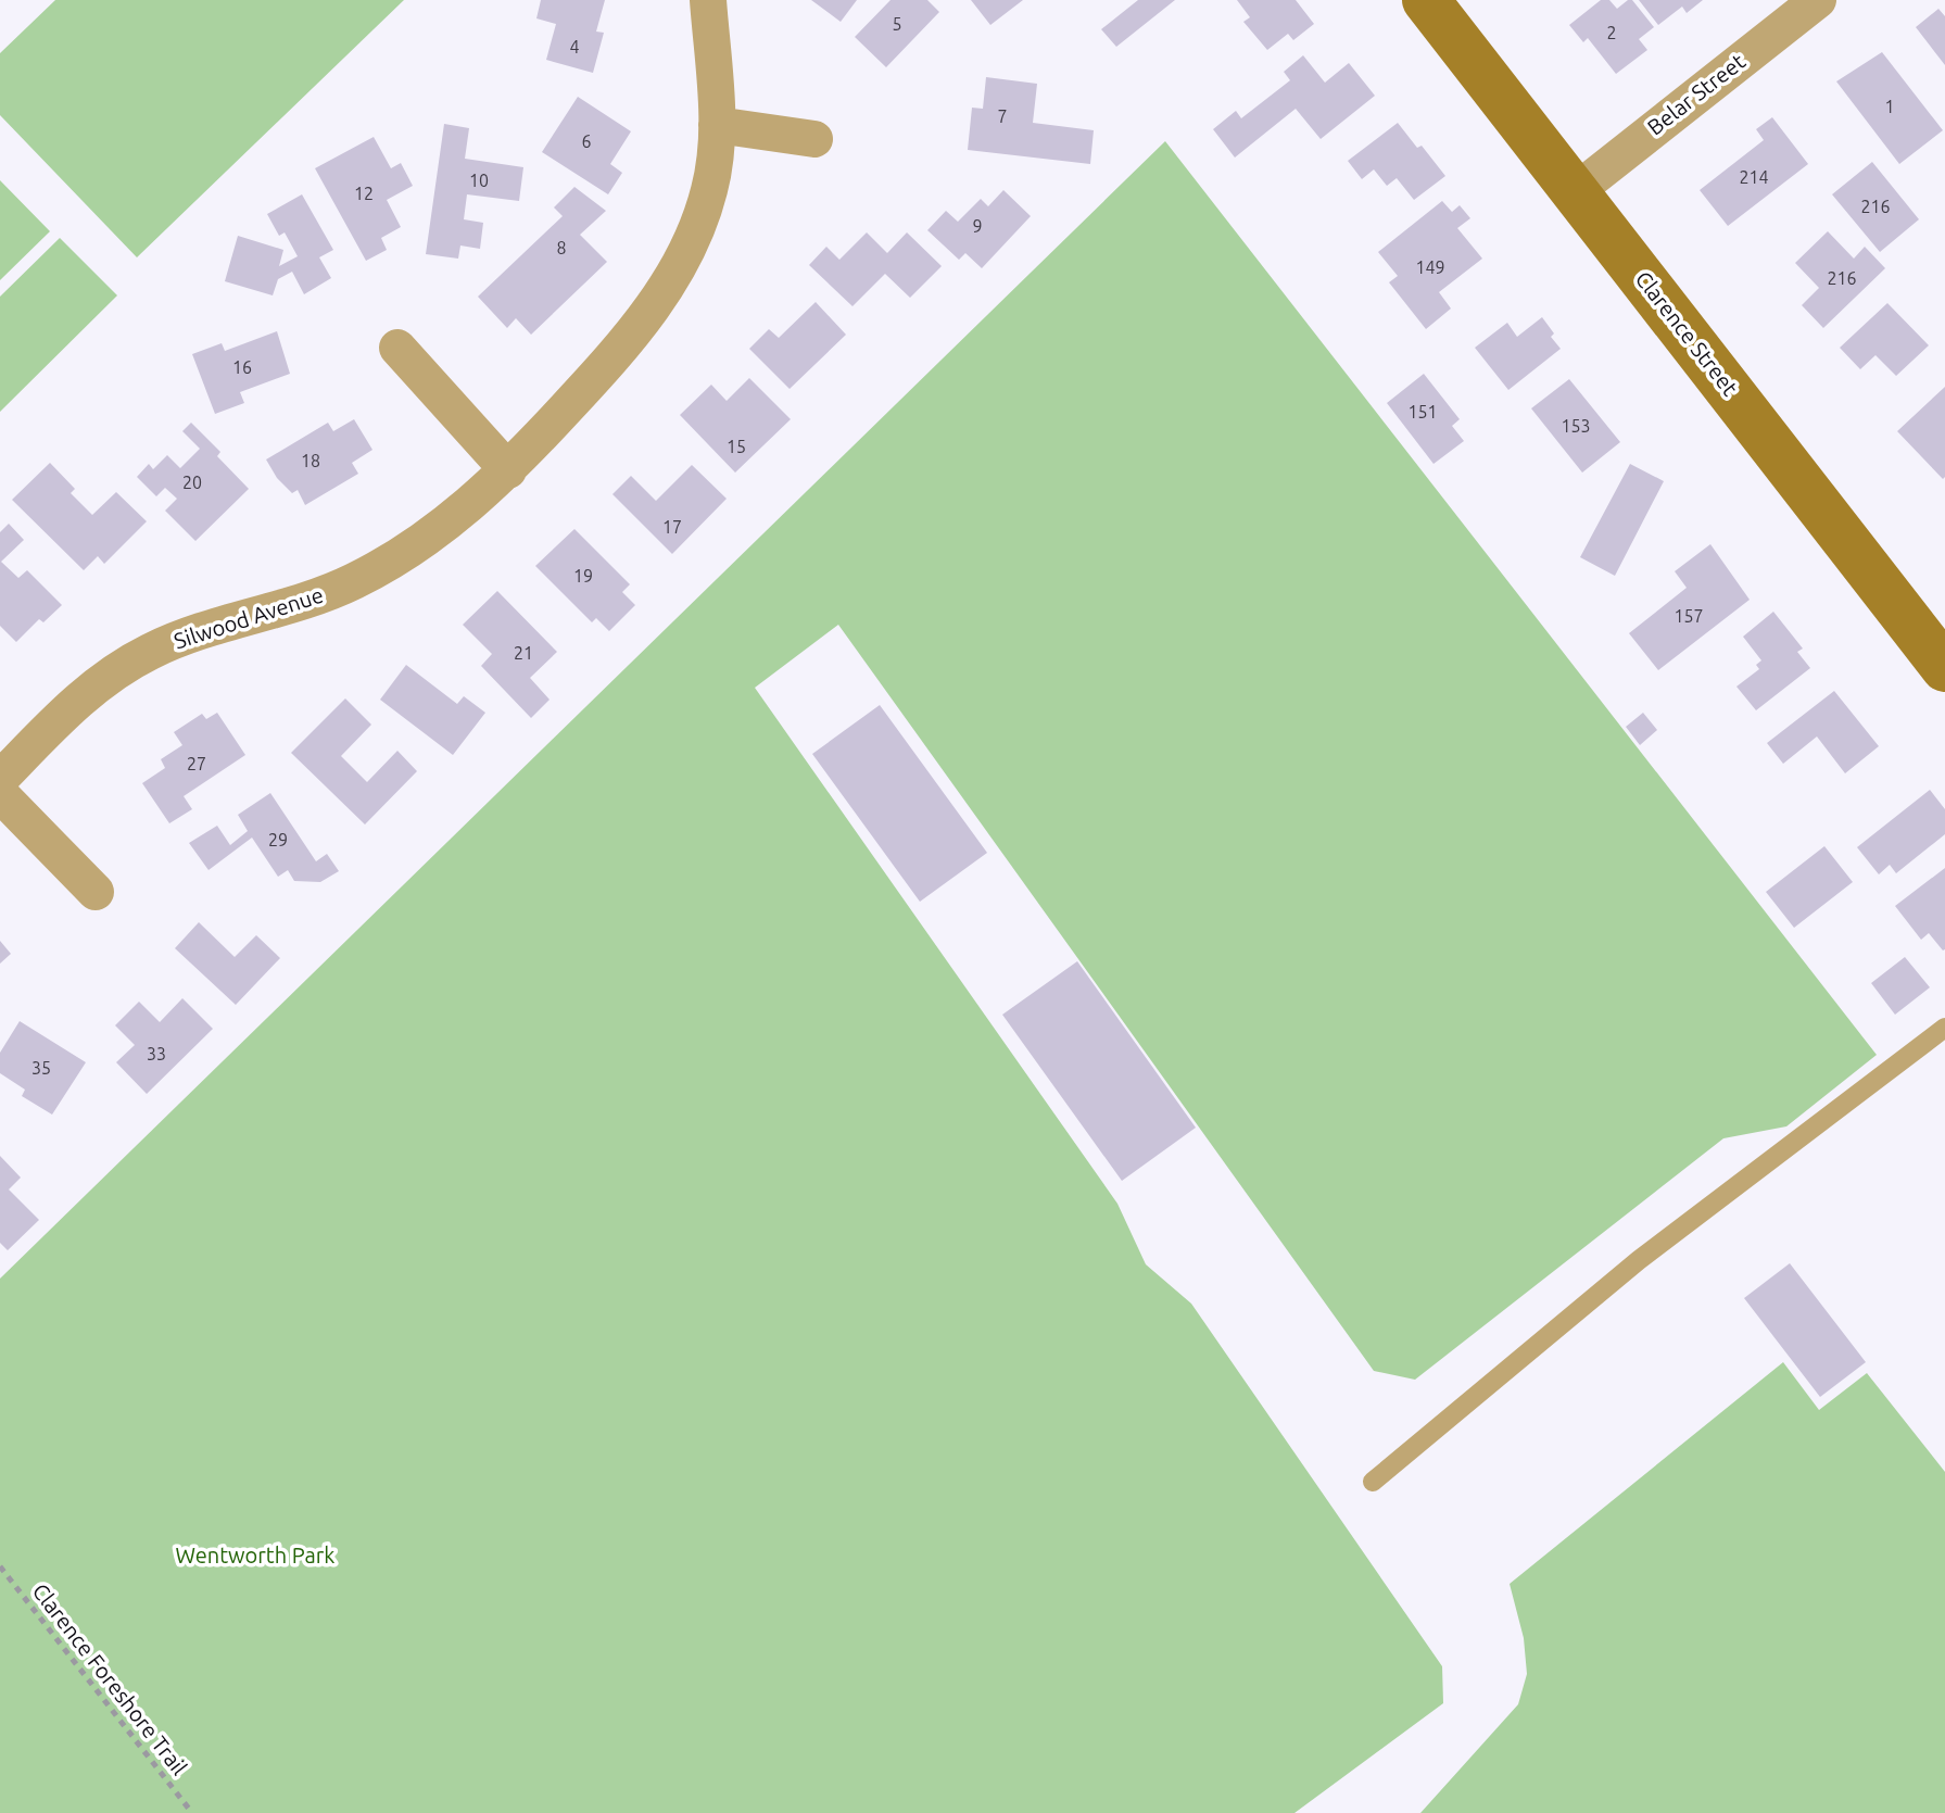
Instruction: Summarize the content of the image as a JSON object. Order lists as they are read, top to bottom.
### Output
{
  "streets": {
    "main road": ["Clarence Street"],
    "street": ["Belar Street", "Silwood Avenue"],
    "path": ["Clarence Foreshore Trail"]
  },
  "crossings": [
    ["Belar Street", "Clarence Street"]
  ],
  "parks": ["Wentworth Park"],
  "house_numbers": [
    "5",
    "2",
    "4",
    "1",
    "7",
    "6",
    "214",
    "10",
    "12",
    "216",
    "9",
    "8",
    "149",
    "216",
    "16",
    "151",
    "153",
    "15",
    "18",
    "20",
    "17",
    "19",
    "157",
    "21",
    "27",
    "29",
    "33",
    "35"
  ]
}
